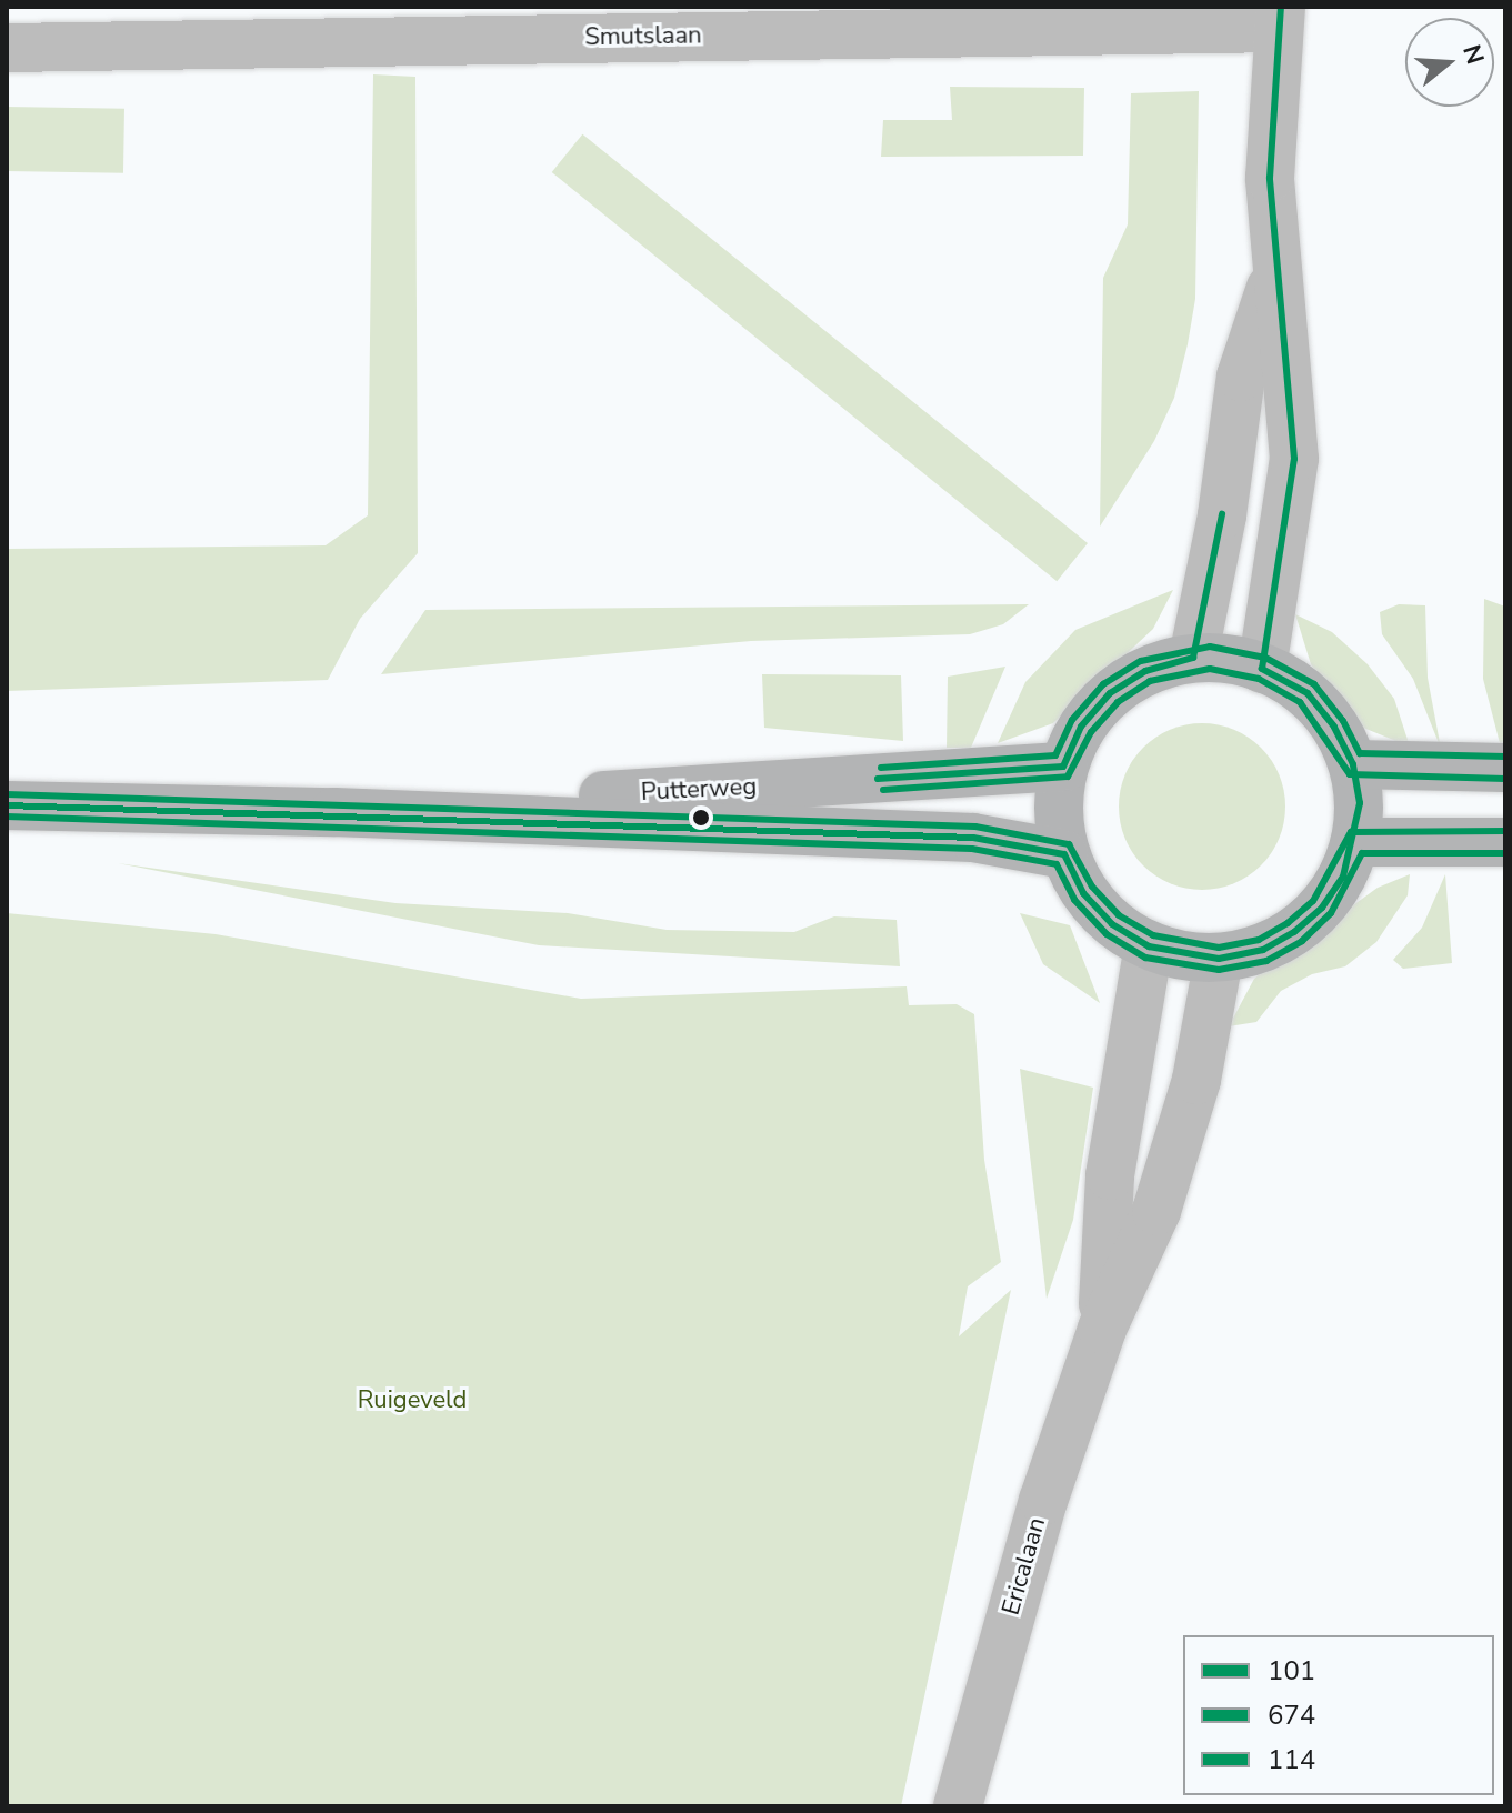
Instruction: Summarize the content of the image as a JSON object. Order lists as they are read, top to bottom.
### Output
{
  "streets": {
    "main road": ["Putterweg"],
    "street": ["Smutslaan", "Ericalaan"]
  },
  "crossings": [
    ["Putterweg", "Ericalaan"]
  ],
  "parks": ["Ruigeveld"],
  "lines": ["transit line 101", "transit line 114", "transit line 674"],
  "legend": ["101", "674", "114"],
  "north": "right"
}
